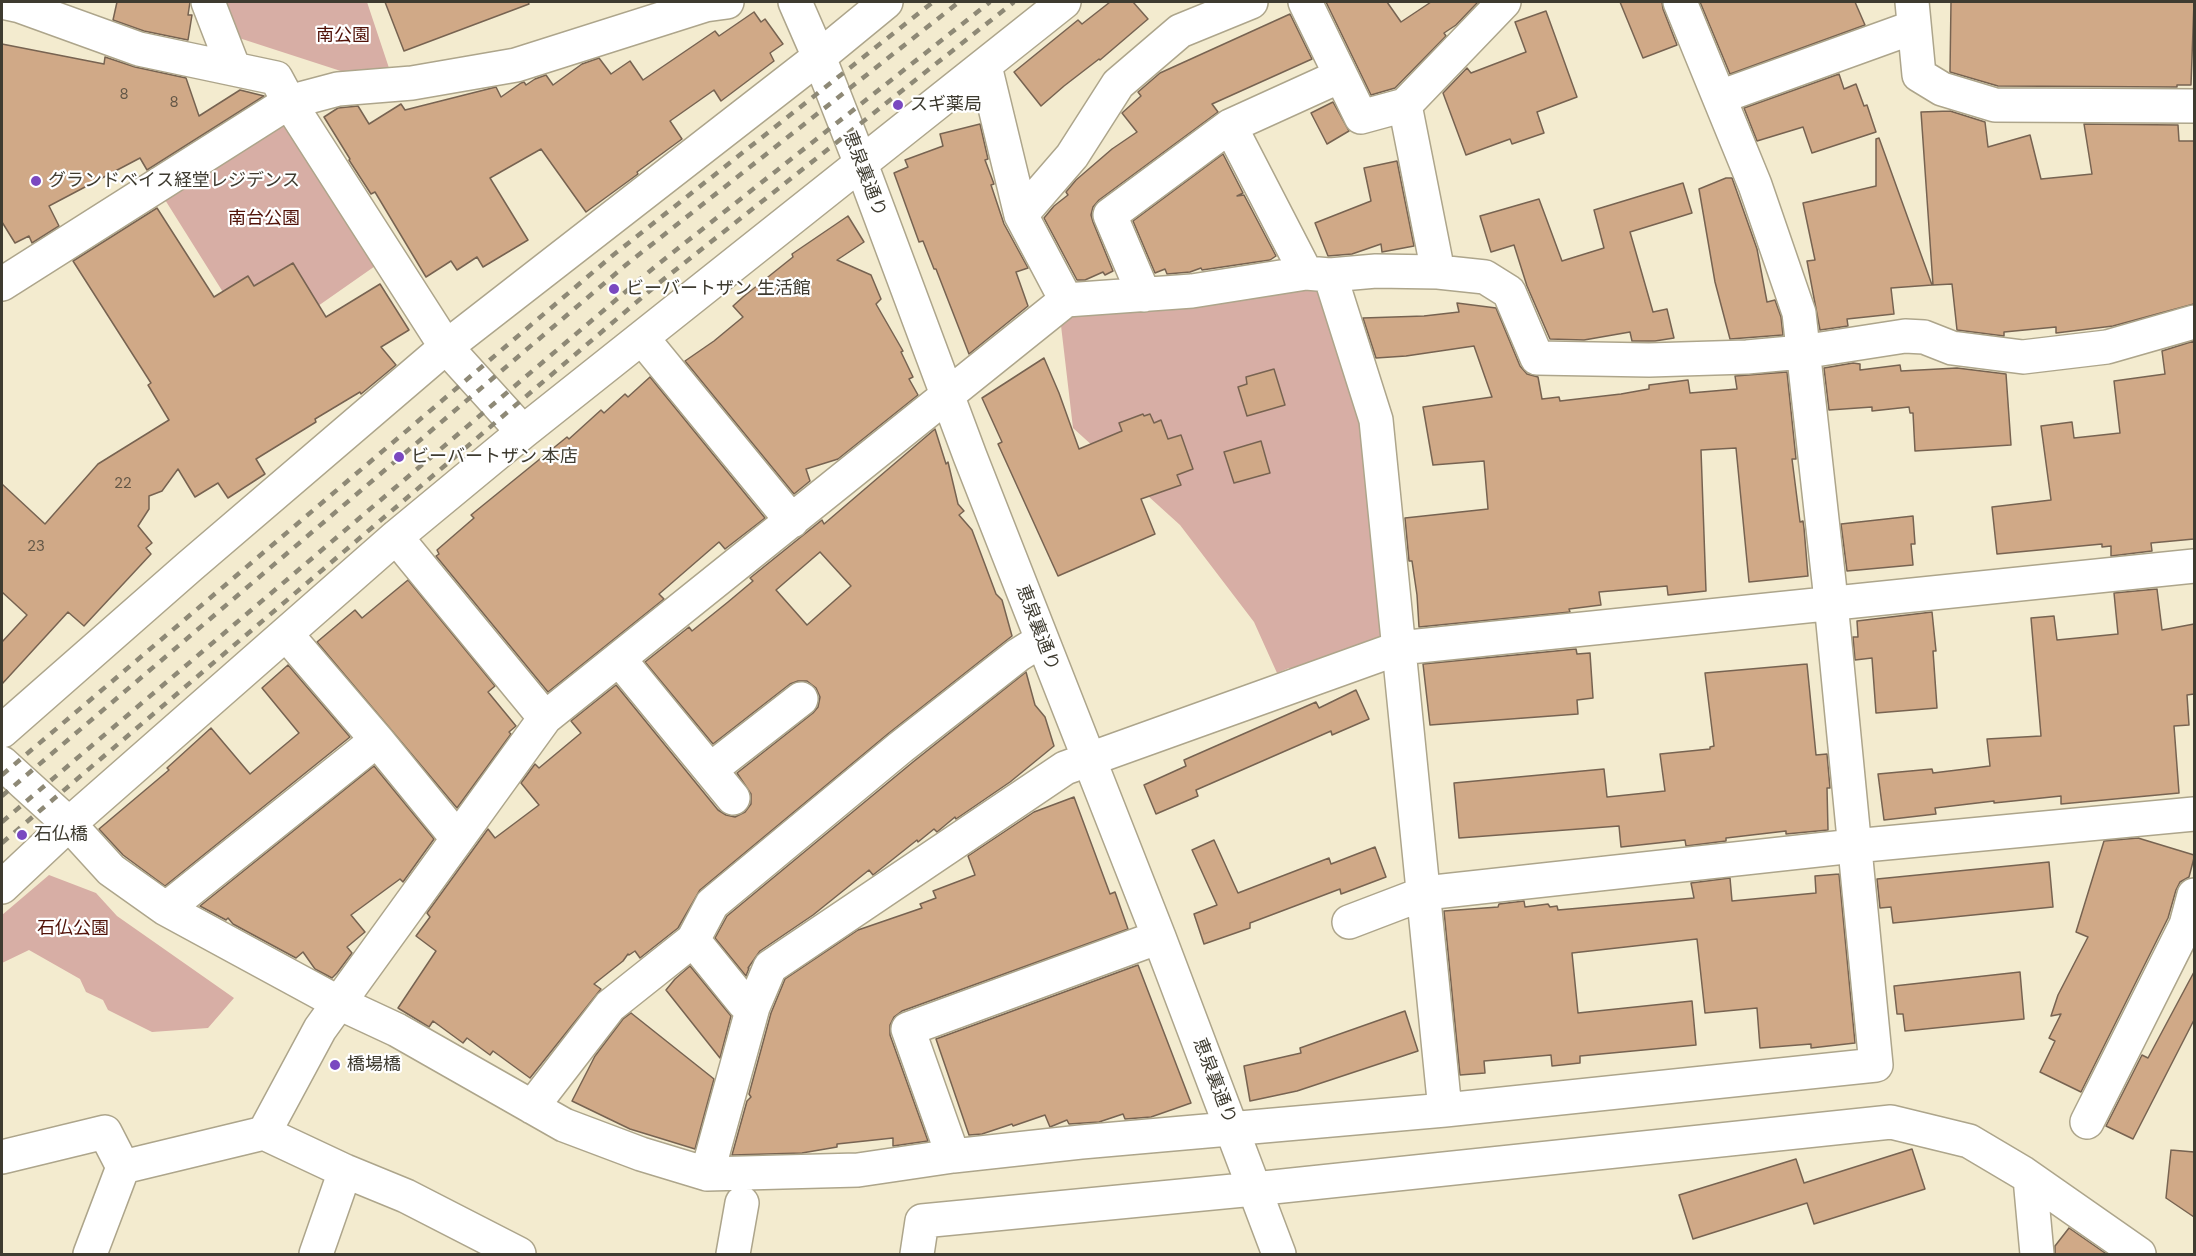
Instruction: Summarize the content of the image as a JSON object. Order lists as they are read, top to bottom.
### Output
{
  "streets": {
    "street": ["恵泉裏通り"]
  },
  "parks": ["南公園", "南台公園", "石仏公園"],
  "places": [
    "スギ薬局",
    "グランドベイス経堂レジデンス",
    "ビーバートザン 生活館",
    "ビーバートザン 本店",
    "石仏橋",
    "橋場橋"
  ],
  "house_numbers": [
    "8",
    "8",
    "22",
    "23"
  ]
}
